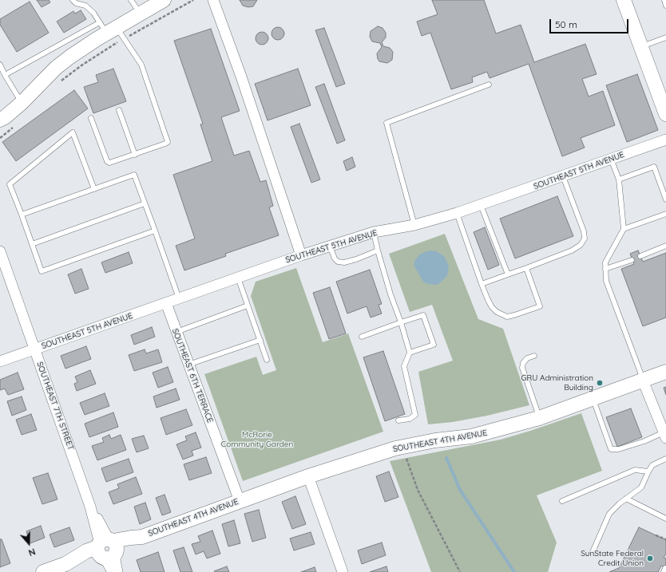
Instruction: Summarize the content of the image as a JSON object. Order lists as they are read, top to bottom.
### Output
{
  "streets": {
    "street": [
      "SOUTHEAST 5TH AVENUE",
      "SOUTHEAST 6TH TERRACE",
      "SOUTHEAST 7TH STREET",
      "SOUTHEAST 4TH AVENUE"
    ]
  },
  "crossings": [
    ["SOUTHEAST 5TH AVENUE", "SOUTHEAST 6TH TERRACE"],
    ["SOUTHEAST 5TH AVENUE", "SOUTHEAST 7TH STREET"],
    ["SOUTHEAST 6TH TERRACE", "SOUTHEAST 4TH AVENUE"],
    ["SOUTHEAST 7TH STREET", "SOUTHEAST 4TH AVENUE"]
  ],
  "parks": ["McRorie Community Garden"],
  "places": ["GRU Administration Building", "SunState Federal Credit Union"],
  "scale_bar": "50 m",
  "north": "bottom"
}
